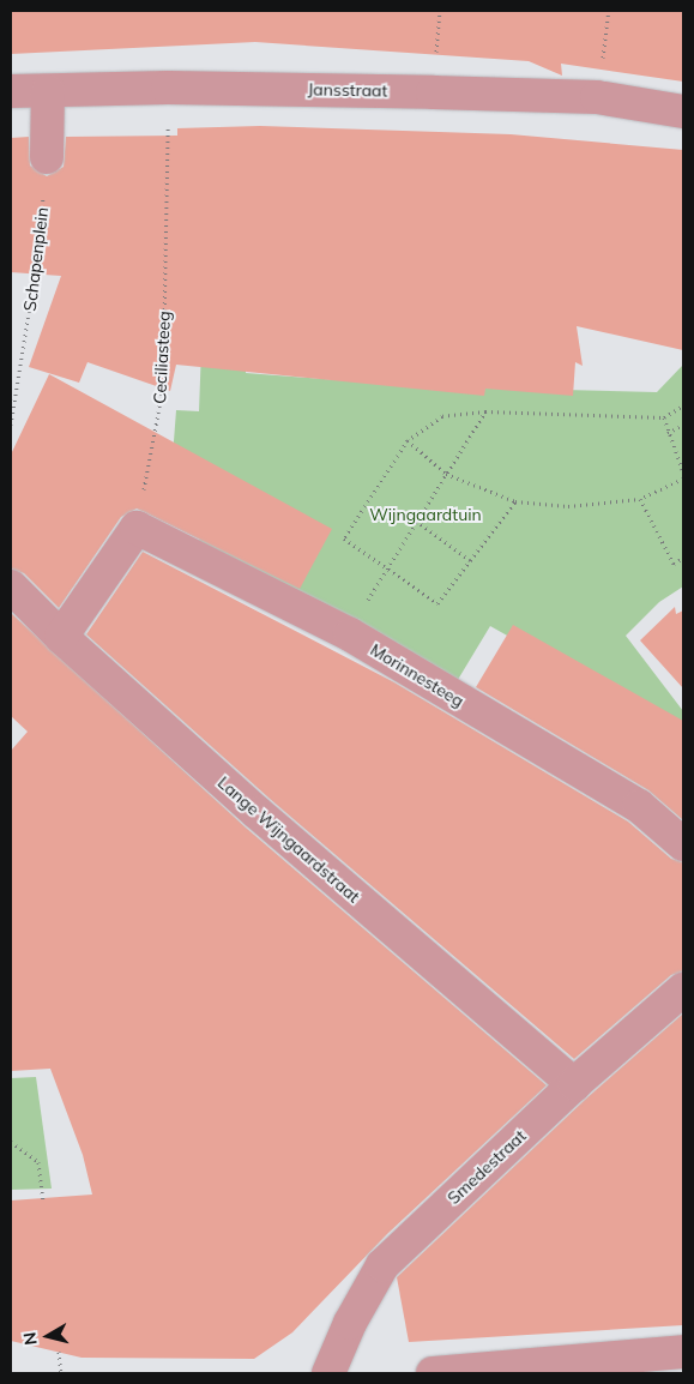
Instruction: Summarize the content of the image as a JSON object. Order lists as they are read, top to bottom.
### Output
{
  "streets": {
    "street": [
      "Jansstraat",
      "Morinnesteeg",
      "Lange Wijngaardstraat",
      "Smedestraat"
    ],
    "path": ["Schapenplein", "Ceciliasteeg"]
  },
  "crossings": [
    ["Jansstraat", "Ceciliasteeg"],
    ["Ceciliasteeg", "Morinnesteeg"],
    ["Lange Wijngaardstraat", "Smedestraat"]
  ],
  "parks": ["Wijngaardtuin"],
  "north": "left"
}
